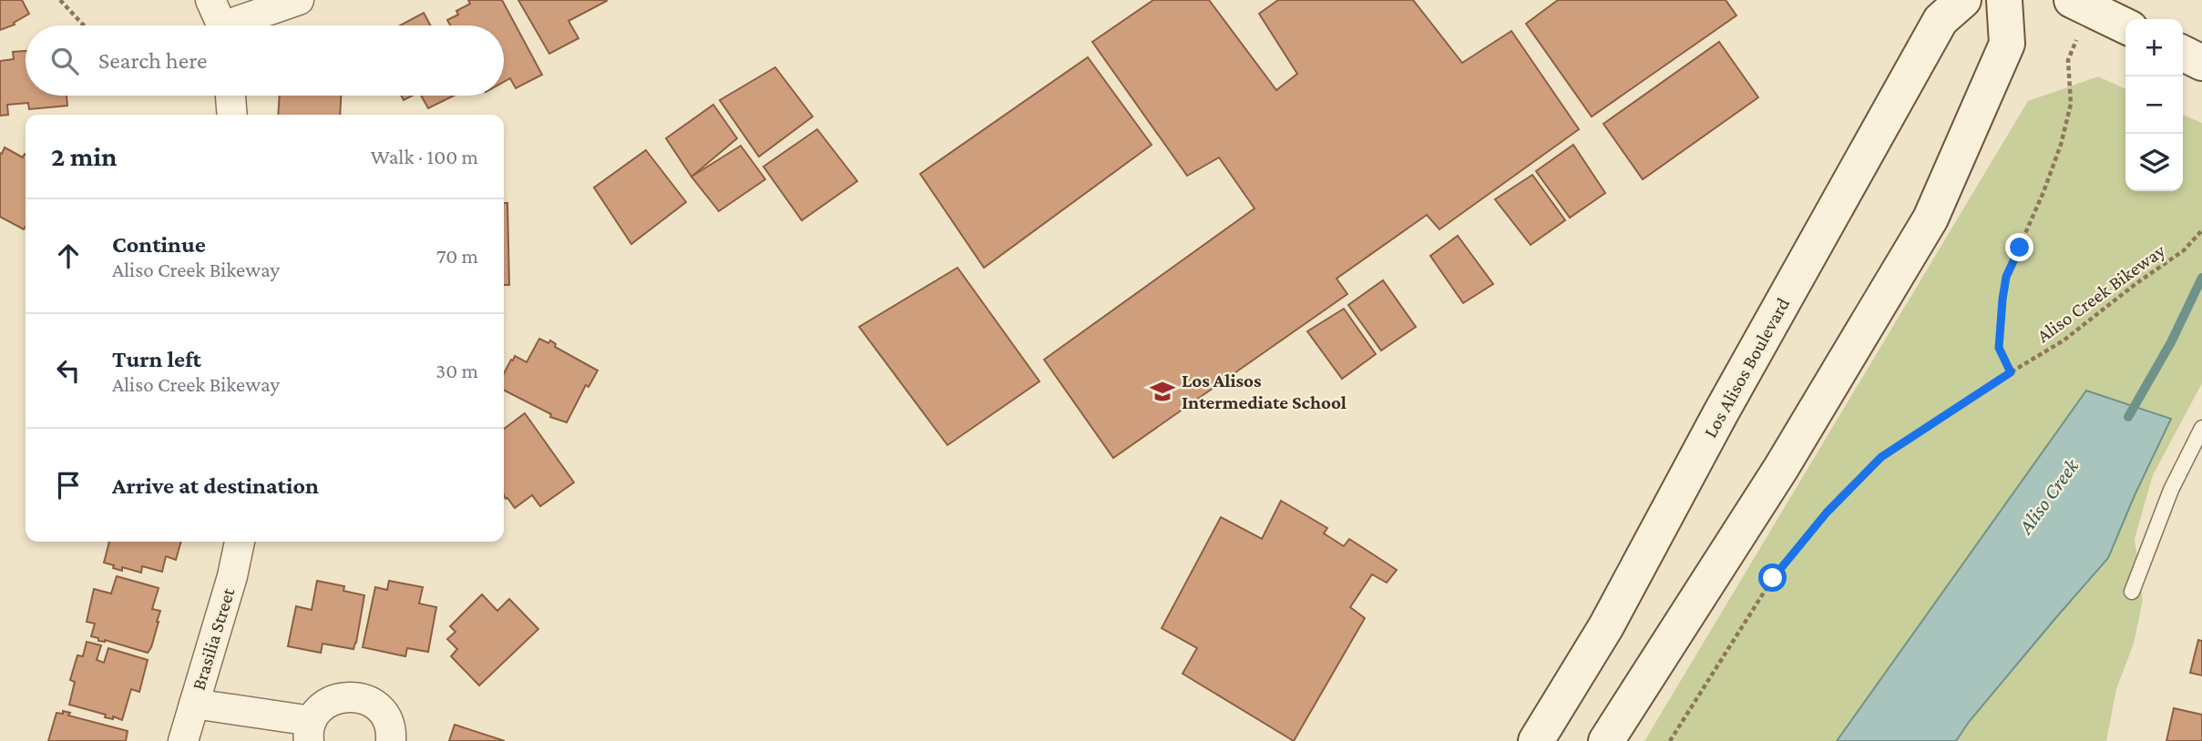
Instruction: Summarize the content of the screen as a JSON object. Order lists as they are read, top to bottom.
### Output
{
  "streets": {
    "main road": ["Los Alisos Boulevard"],
    "street": ["Brasilia Street"],
    "path": ["Aliso Creek Bikeway"]
  },
  "water": ["Aliso Creek"],
  "places": {
    "school or university": ["Los Alisos Intermediate School"]
  },
  "page": {
    "map_buttons": ["+", "−"],
    "search": "Search here",
    "heading": ["2 min", "Walk · 100 m"],
    "list": [
      ["Continue", "Aliso Creek Bikeway", "70 m"],
      ["Turn left", "Aliso Creek Bikeway", "30 m"],
      "Arrive at destination"
    ]
  }
}
